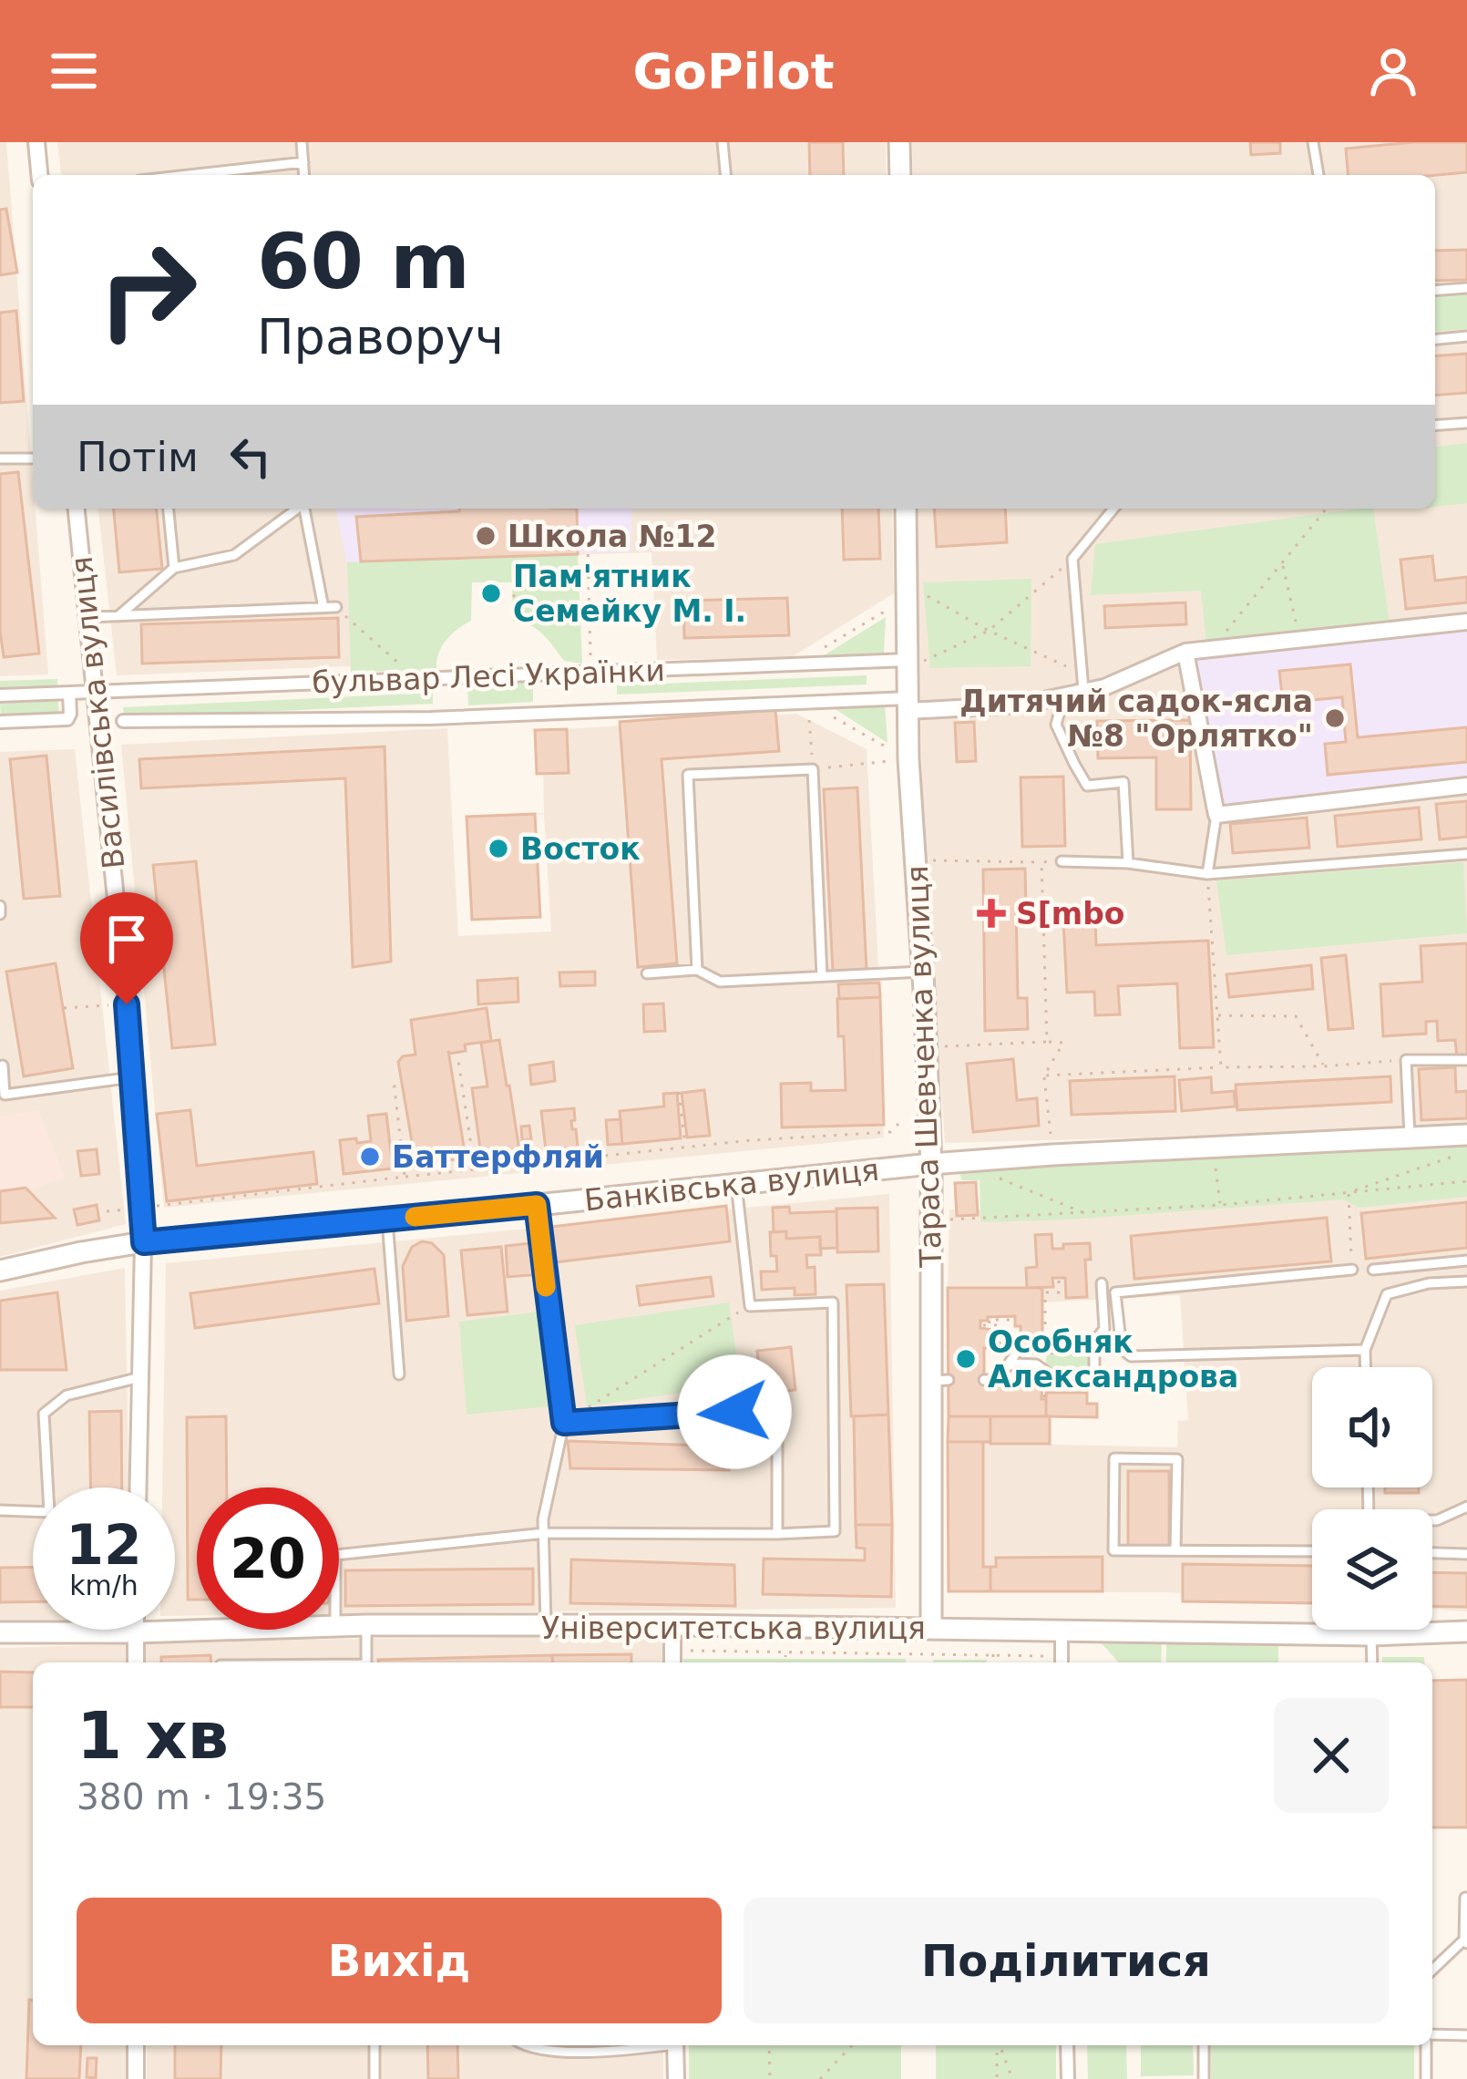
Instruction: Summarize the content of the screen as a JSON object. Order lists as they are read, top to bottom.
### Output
{
  "streets": {
    "street": [
      "бульвар Лесі Українки",
      "Василівська вулиця",
      "Тараса Шевченка вулиця",
      "Банківська вулиця",
      "Університетська вулиця"
    ]
  },
  "crossings": [
    ["бульвар Лесі Українки", "Василівська вулиця"],
    ["бульвар Лесі Українки", "Тараса Шевченка вулиця"],
    ["Василівська вулиця", "Банківська вулиця"],
    ["Тараса Шевченка вулиця", "Банківська вулиця"],
    ["Тараса Шевченка вулиця", "Університетська вулиця"]
  ],
  "places": {
    "other": [
      "Школа №12",
      "Пам'ятник Семейку М. І.",
      "Дитячий садок-ясла №8 \"Орлятко\"",
      "Восток",
      "Баттерфляй",
      "Особняк Александрова"
    ],
    "health": ["S[mbo"]
  },
  "page": {
    "header": "GoPilot",
    "turn": ["60 m", "Праворуч"],
    "then": "Потім",
    "speed": "12 km/h",
    "limit": "20",
    "heading": ["1 хв", "380 m · 19:35"],
    "buttons": ["Вихід", "Поділитися"]
  }
}
